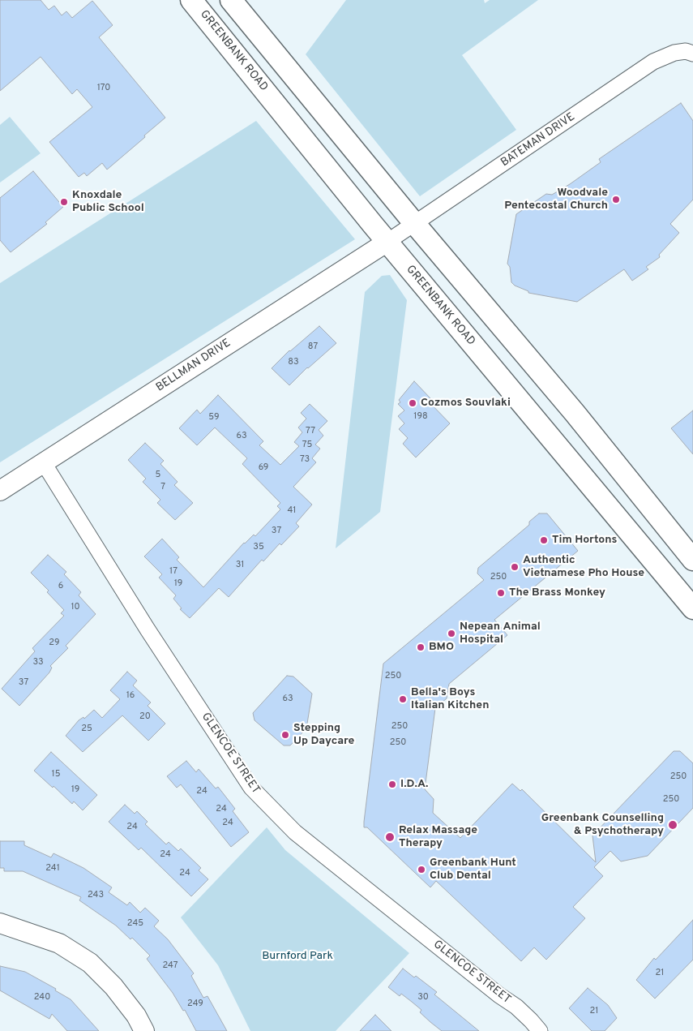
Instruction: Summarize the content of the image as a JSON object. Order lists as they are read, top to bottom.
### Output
{
  "streets": {
    "main road": ["GREENBANK ROAD"],
    "street": ["BATEMAN DRIVE", "BELLMAN DRIVE", "GLENCOE STREET"]
  },
  "crossings": [
    ["GREENBANK ROAD", "BATEMAN DRIVE"],
    ["GREENBANK ROAD", "BELLMAN DRIVE"],
    ["BATEMAN DRIVE", "BELLMAN DRIVE"],
    ["BELLMAN DRIVE", "GLENCOE STREET"]
  ],
  "parks": ["Burnford Park"],
  "places": [
    "Woodvale Pentecostal Church",
    "Knoxdale Public School",
    "Cozmos Souvlaki",
    "Tim Hortons",
    "Authentic Vietnamese Pho House",
    "The Brass Monkey",
    "Nepean Animal Hospital",
    "BMO",
    "Bella's Boys Italian Kitchen",
    "Stepping Up Daycare",
    "I.D.A.",
    "Greenbank Counselling & Psychotherapy",
    "Relax Massage Therapy",
    "Greenbank Hunt Club Dental"
  ],
  "house_numbers": [
    "170",
    "87",
    "83",
    "198",
    "59",
    "77",
    "63",
    "75",
    "73",
    "69",
    "5",
    "7",
    "41",
    "37",
    "35",
    "31",
    "17",
    "250",
    "19",
    "6",
    "10",
    "29",
    "33",
    "250",
    "37",
    "16",
    "63",
    "20",
    "250",
    "25",
    "250",
    "15",
    "250",
    "19",
    "24",
    "250",
    "24",
    "24",
    "24",
    "24",
    "241",
    "24",
    "243",
    "245",
    "247",
    "21",
    "240",
    "30",
    "249",
    "21"
  ]
}
